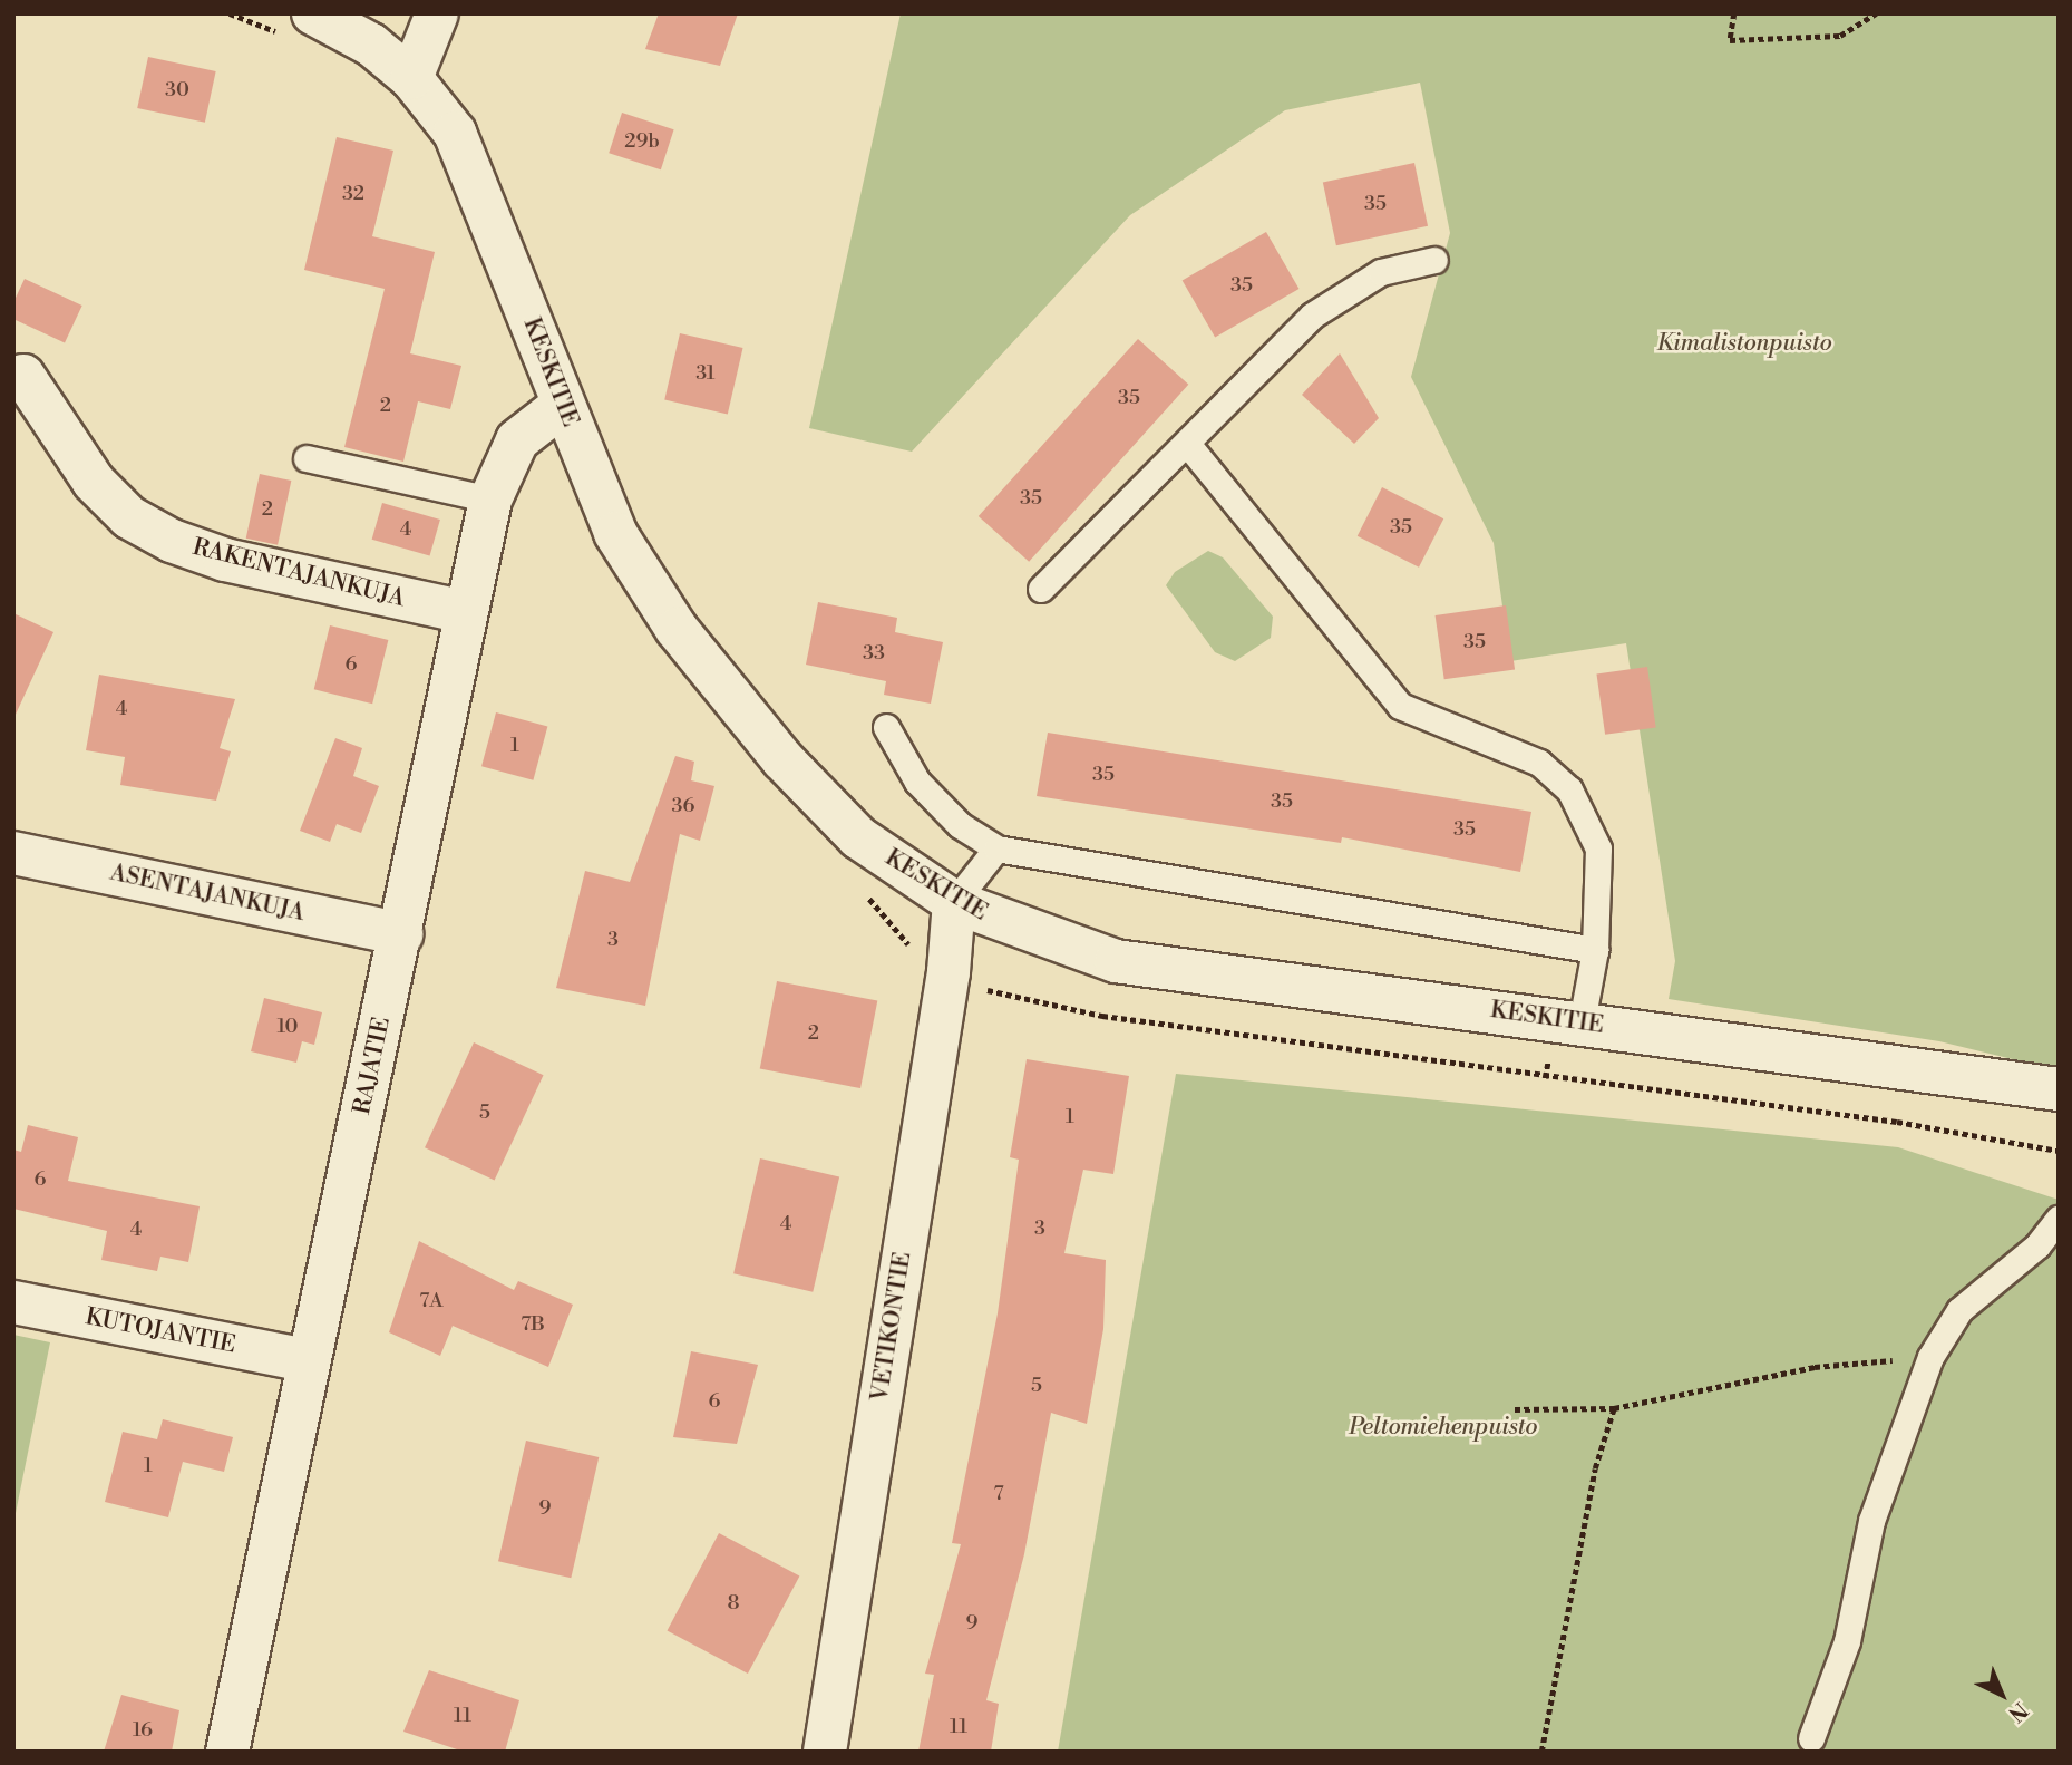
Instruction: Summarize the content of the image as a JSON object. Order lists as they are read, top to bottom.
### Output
{
  "streets": {
    "street": [
      "KESKITIE",
      "RAKENTAJANKUJA",
      "ASENTAJANKUJA",
      "RAJATIE",
      "VETIKONTIE",
      "KUTOJANTIE"
    ]
  },
  "crossings": [
    ["KESKITIE", "RAJATIE"],
    ["KESKITIE", "VETIKONTIE"],
    ["RAKENTAJANKUJA", "RAJATIE"],
    ["ASENTAJANKUJA", "RAJATIE"],
    ["RAJATIE", "KUTOJANTIE"]
  ],
  "parks": ["Kimalistonpuisto", "Peltomiehenpuisto"],
  "house_numbers": [
    "30",
    "29b",
    "32",
    "35",
    "35",
    "31",
    "35",
    "2",
    "35",
    "2",
    "35",
    "4",
    "35",
    "33",
    "6",
    "4",
    "1",
    "35",
    "35",
    "36",
    "35",
    "3",
    "10",
    "2",
    "5",
    "1",
    "6",
    "4",
    "3",
    "4",
    "7A",
    "7B",
    "5",
    "6",
    "1",
    "7",
    "9",
    "8",
    "9",
    "11",
    "11",
    "16"
  ],
  "north": "bottom right"
}
